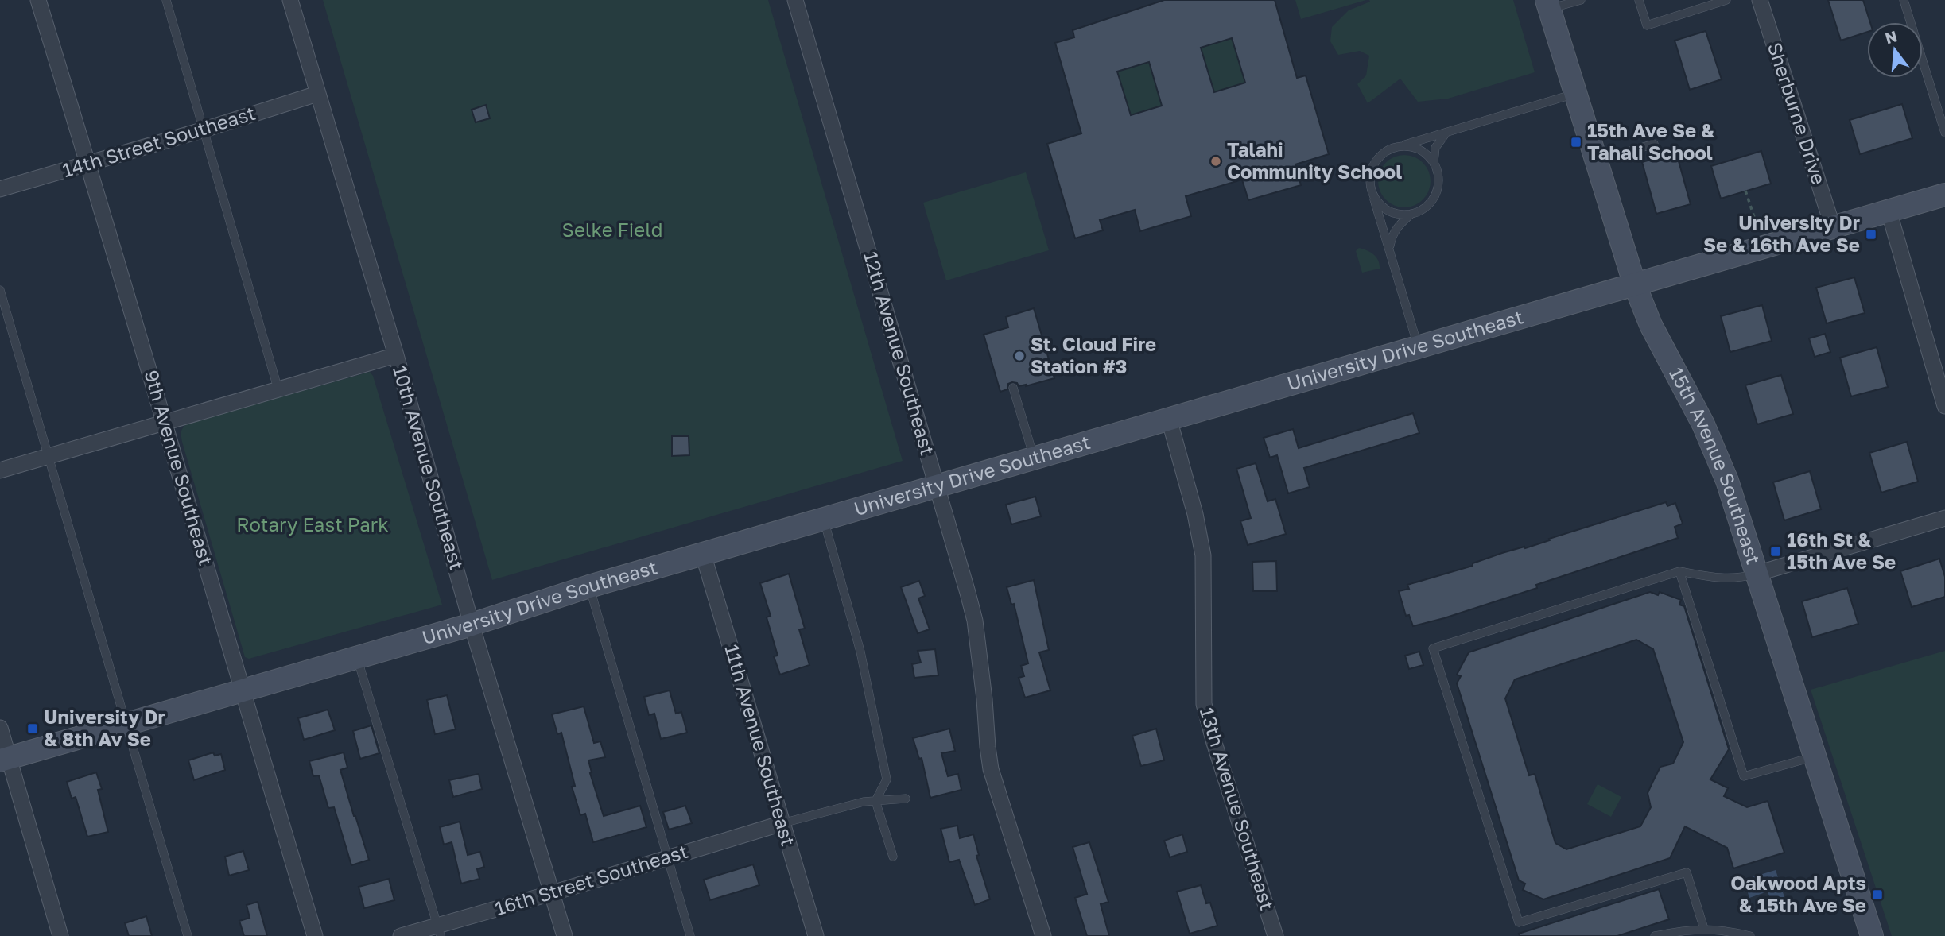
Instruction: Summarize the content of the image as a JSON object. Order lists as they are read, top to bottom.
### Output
{
  "streets": {
    "street": [
      "Sherburne Drive",
      "14th Street Southeast",
      "University Drive Southeast",
      "12th Avenue Southeast",
      "15th Avenue Southeast",
      "9th Avenue Southeast",
      "10th Avenue Southeast",
      "11th Avenue Southeast",
      "13th Avenue Southeast",
      "16th Street Southeast"
    ]
  },
  "crossings": [
    ["Sherburne Drive", "University Drive Southeast"],
    ["14th Street Southeast", "9th Avenue Southeast"],
    ["14th Street Southeast", "10th Avenue Southeast"],
    ["University Drive Southeast", "12th Avenue Southeast"],
    ["University Drive Southeast", "15th Avenue Southeast"],
    ["University Drive Southeast", "9th Avenue Southeast"],
    ["University Drive Southeast", "10th Avenue Southeast"],
    ["University Drive Southeast", "11th Avenue Southeast"],
    ["University Drive Southeast", "13th Avenue Southeast"],
    ["10th Avenue Southeast", "16th Street Southeast"],
    ["11th Avenue Southeast", "16th Street Southeast"]
  ],
  "parks": ["Selke Field", "Rotary East Park"],
  "places": {
    "transit": [
      "15th Ave Se & Tahali School",
      "University Dr Se & 16th Ave Se",
      "16th St & 15th Ave Se",
      "University Dr & 8th Av Se",
      "Oakwood Apts & 15th Ave Se"
    ],
    "other": ["Talahi Community School", "St. Cloud Fire Station #3"]
  },
  "north": "top"
}
